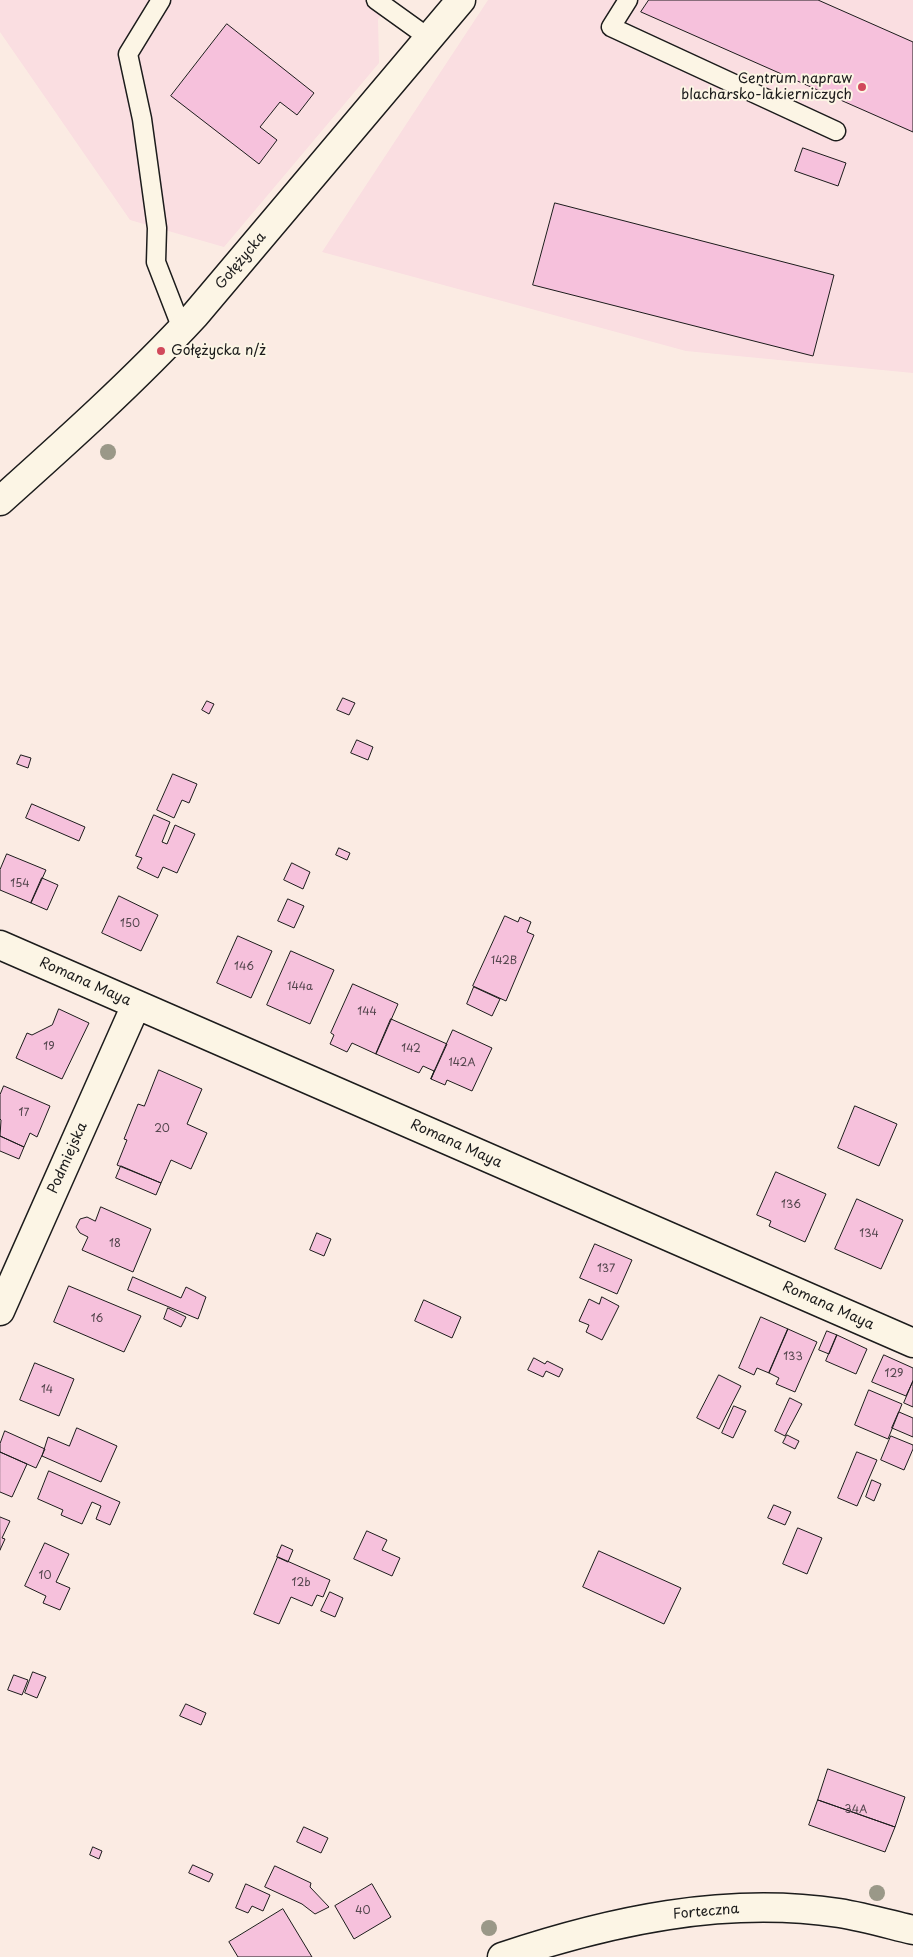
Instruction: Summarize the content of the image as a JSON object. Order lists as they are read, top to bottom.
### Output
{
  "streets": {
    "street": [
      "Gołężycka",
      "Romana Maya",
      "Podmiejska",
      "Forteczna"
    ]
  },
  "crossings": [
    ["Romana Maya", "Podmiejska"]
  ],
  "places": ["Centrum napraw blacharsko-lakierniczych", "Gołężycka n/ż"],
  "house_numbers": [
    "154",
    "150",
    "142B",
    "146",
    "144a",
    "144",
    "19",
    "142",
    "142A",
    "17",
    "20",
    "136",
    "134",
    "18",
    "137",
    "16",
    "133",
    "129",
    "14",
    "10",
    "12b",
    "34A",
    "40"
  ]
}
